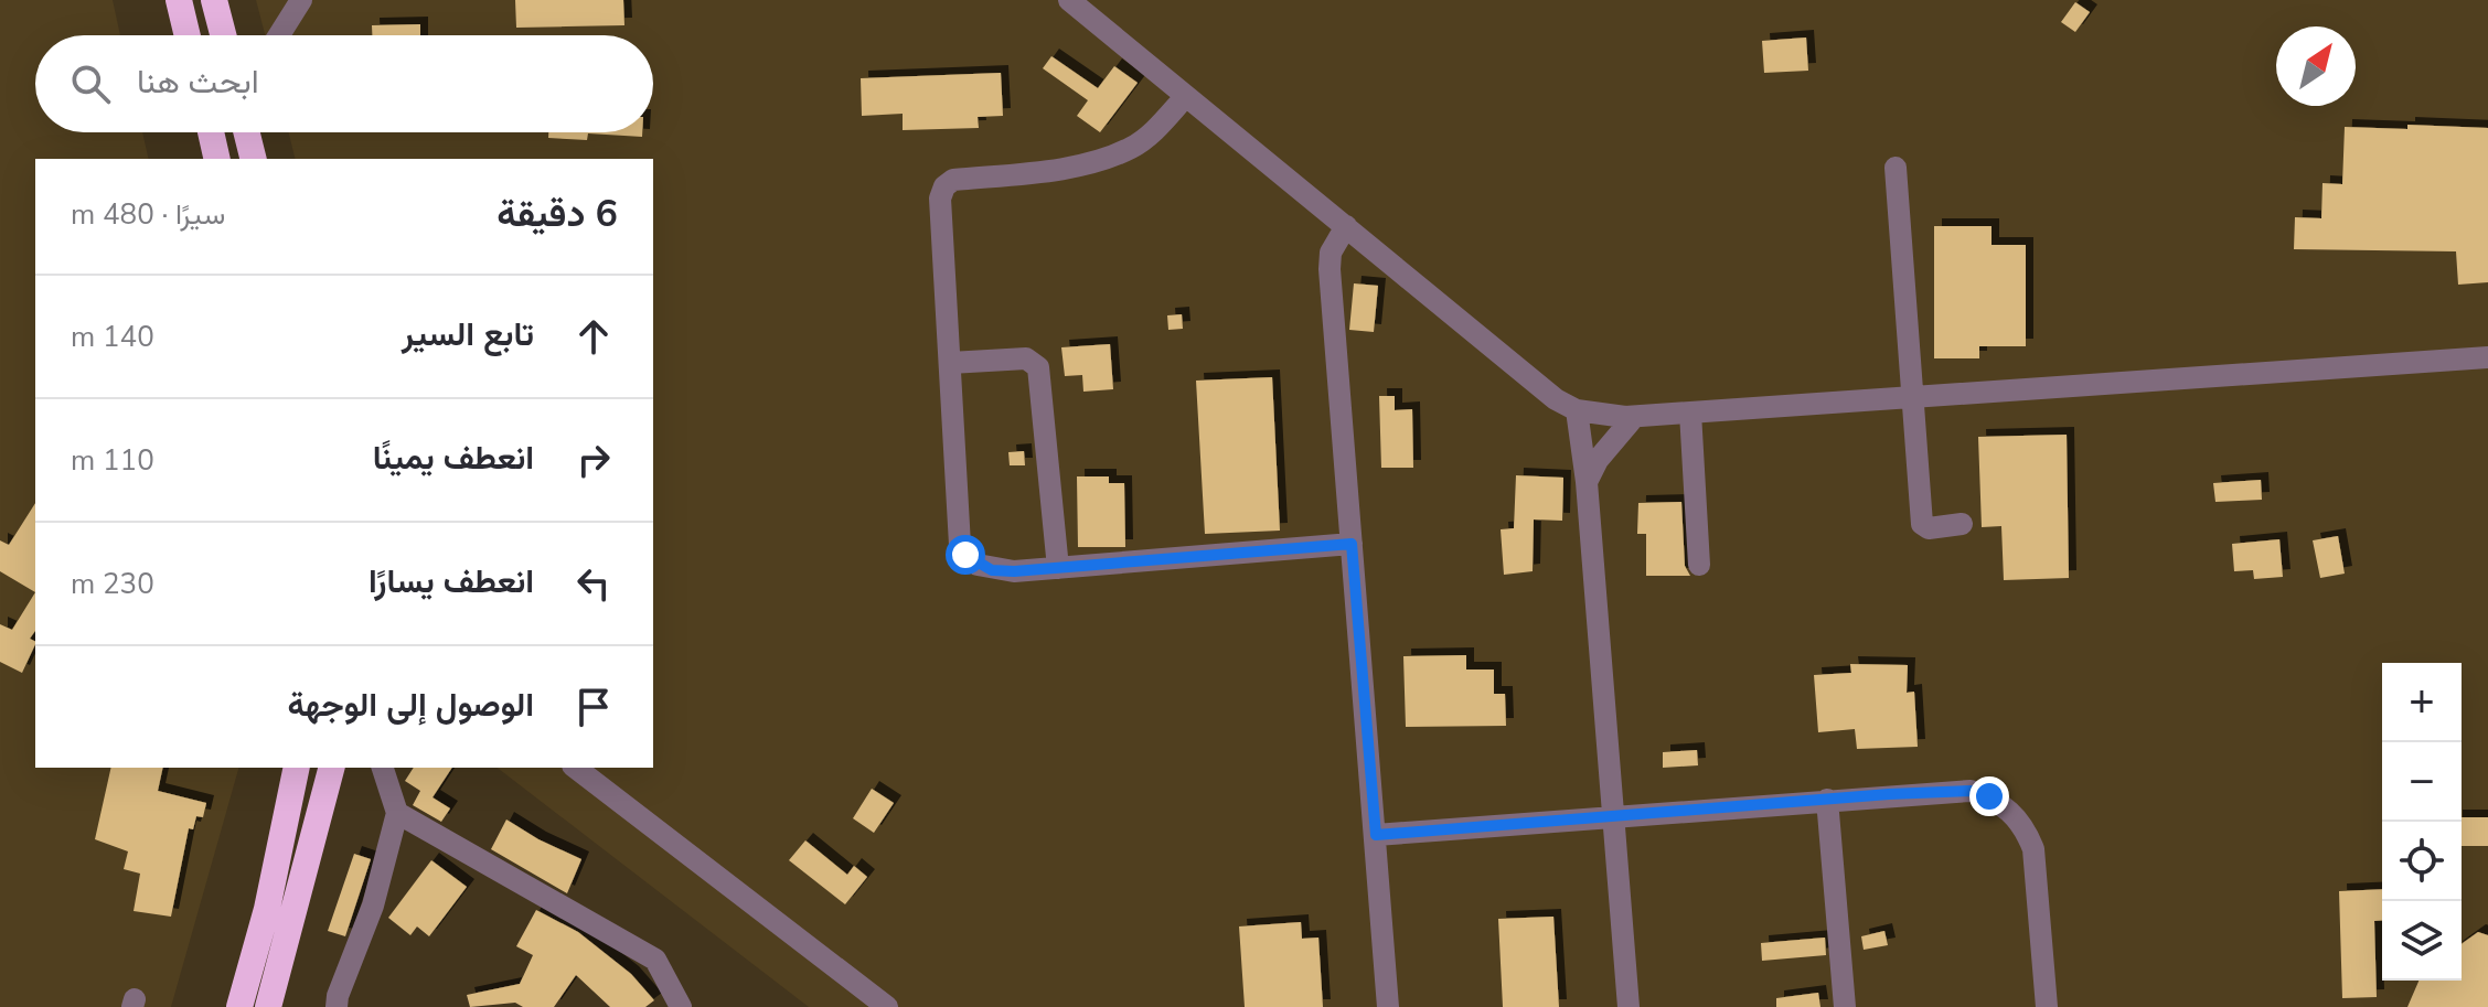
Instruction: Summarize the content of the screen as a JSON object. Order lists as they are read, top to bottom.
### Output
{
  "north": "top right",
  "page": {
    "search": "ابحث هنا",
    "heading": ["6 دقيقة", "سيرًا · 480 m"],
    "list": [
      ["تابع السير", "140 m"],
      ["انعطف يمينًا", "110 m"],
      ["انعطف يسارًا", "230 m"],
      "الوصول إلى الوجهة"
    ],
    "map_buttons": ["+", "−"]
  }
}
